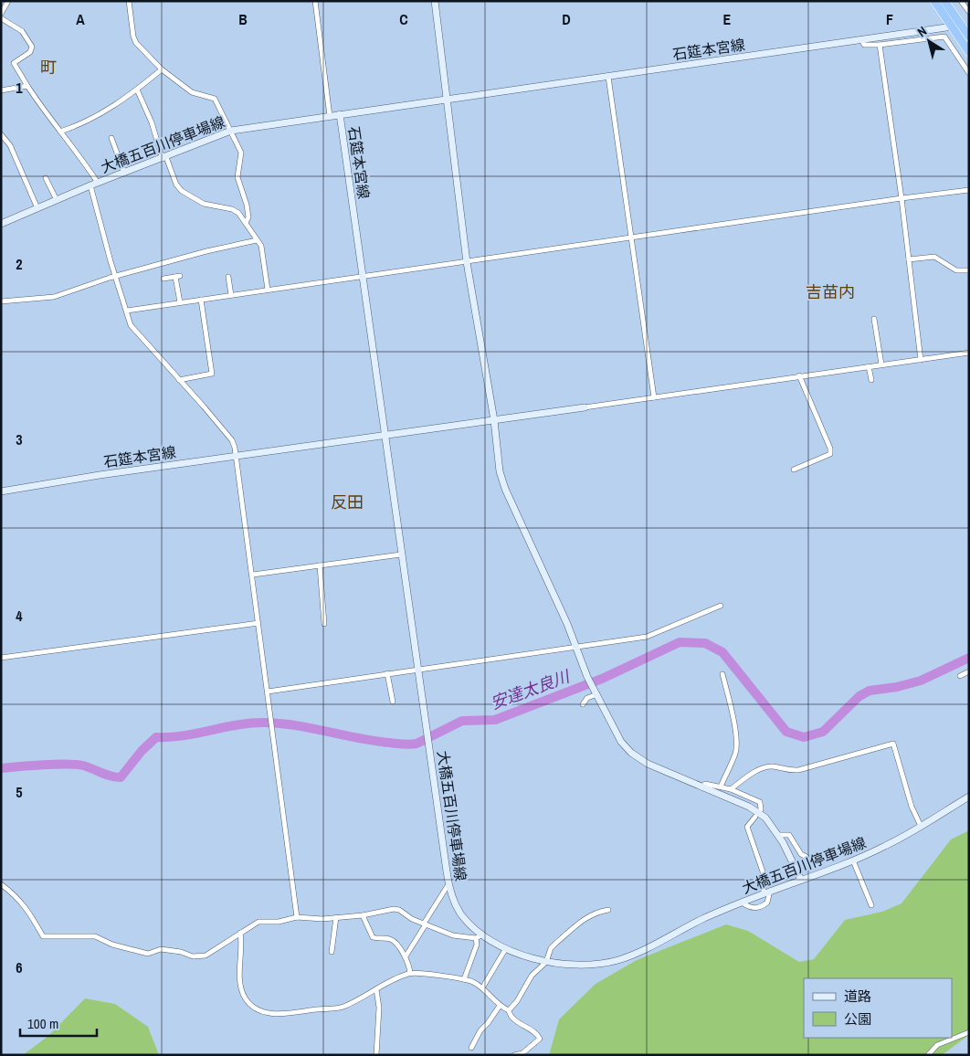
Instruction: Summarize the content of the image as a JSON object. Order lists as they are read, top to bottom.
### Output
{
  "streets": {
    "main road": ["石筵本宮線", "大橋五百川停車場線"]
  },
  "crossings": [
    ["石筵本宮線", "大橋五百川停車場線"]
  ],
  "districts": ["町", "吉苗内", "反田"],
  "water": ["安達太良川"],
  "legend": ["道路", "公園"],
  "scale_bar": "100 m",
  "north": "top left",
  "grid": {
    "columns": [
      "A",
      "B",
      "C",
      "D",
      "E",
      "F"
    ],
    "rows": [
      "1",
      "2",
      "3",
      "4",
      "5",
      "6"
    ]
  }
}
